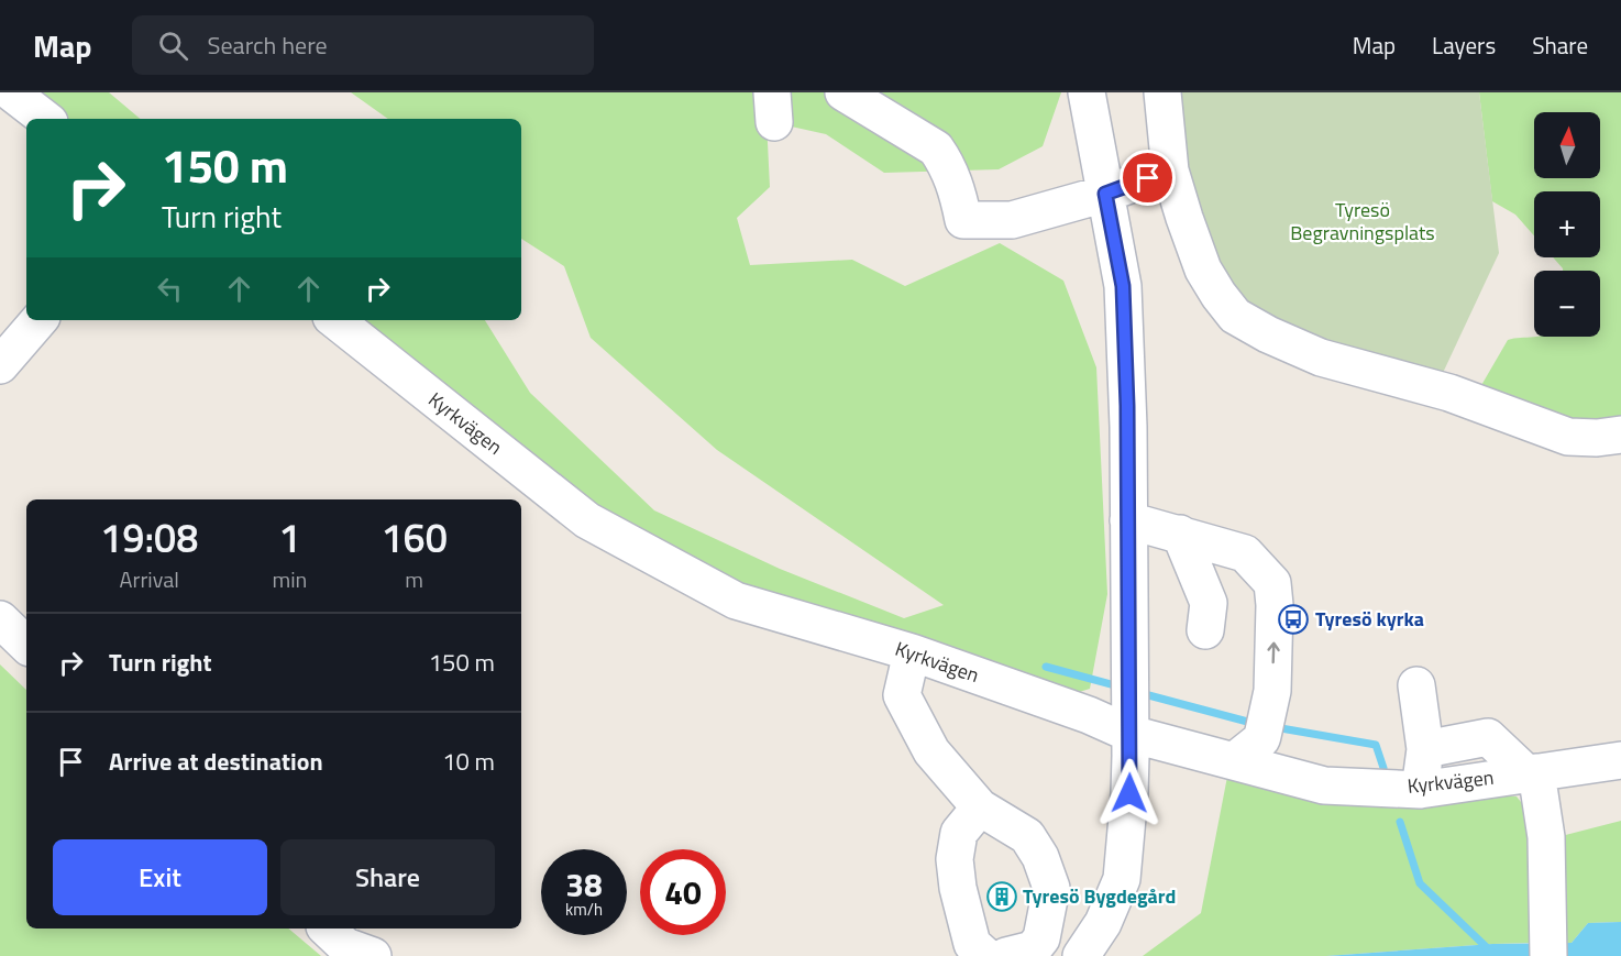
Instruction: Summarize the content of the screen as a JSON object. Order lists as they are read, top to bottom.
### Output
{
  "streets": {
    "street": ["Kyrkvägen"]
  },
  "parks": ["Tyresö Begravningsplats"],
  "places": {
    "bus stop": ["Tyresö kyrka"],
    "building": ["Tyresö Bygdegård"]
  },
  "north": "top",
  "page": {
    "header": "Map",
    "search": "Search here",
    "nav": ["Map", "Layers", "Share"],
    "map_buttons": ["+", "−"],
    "turn": ["150 m", "Turn right"],
    "eta": [
      "19:08",
      "Arrival",
      "1",
      "min",
      "160",
      "m"
    ],
    "list": [
      {
        "name": "Turn right",
        "value": "150 m"
      },
      {
        "name": "Arrive at destination",
        "value": "10 m"
      }
    ],
    "buttons": ["Exit", "Share"],
    "speed": "38 km/h",
    "limit": "40"
  }
}
